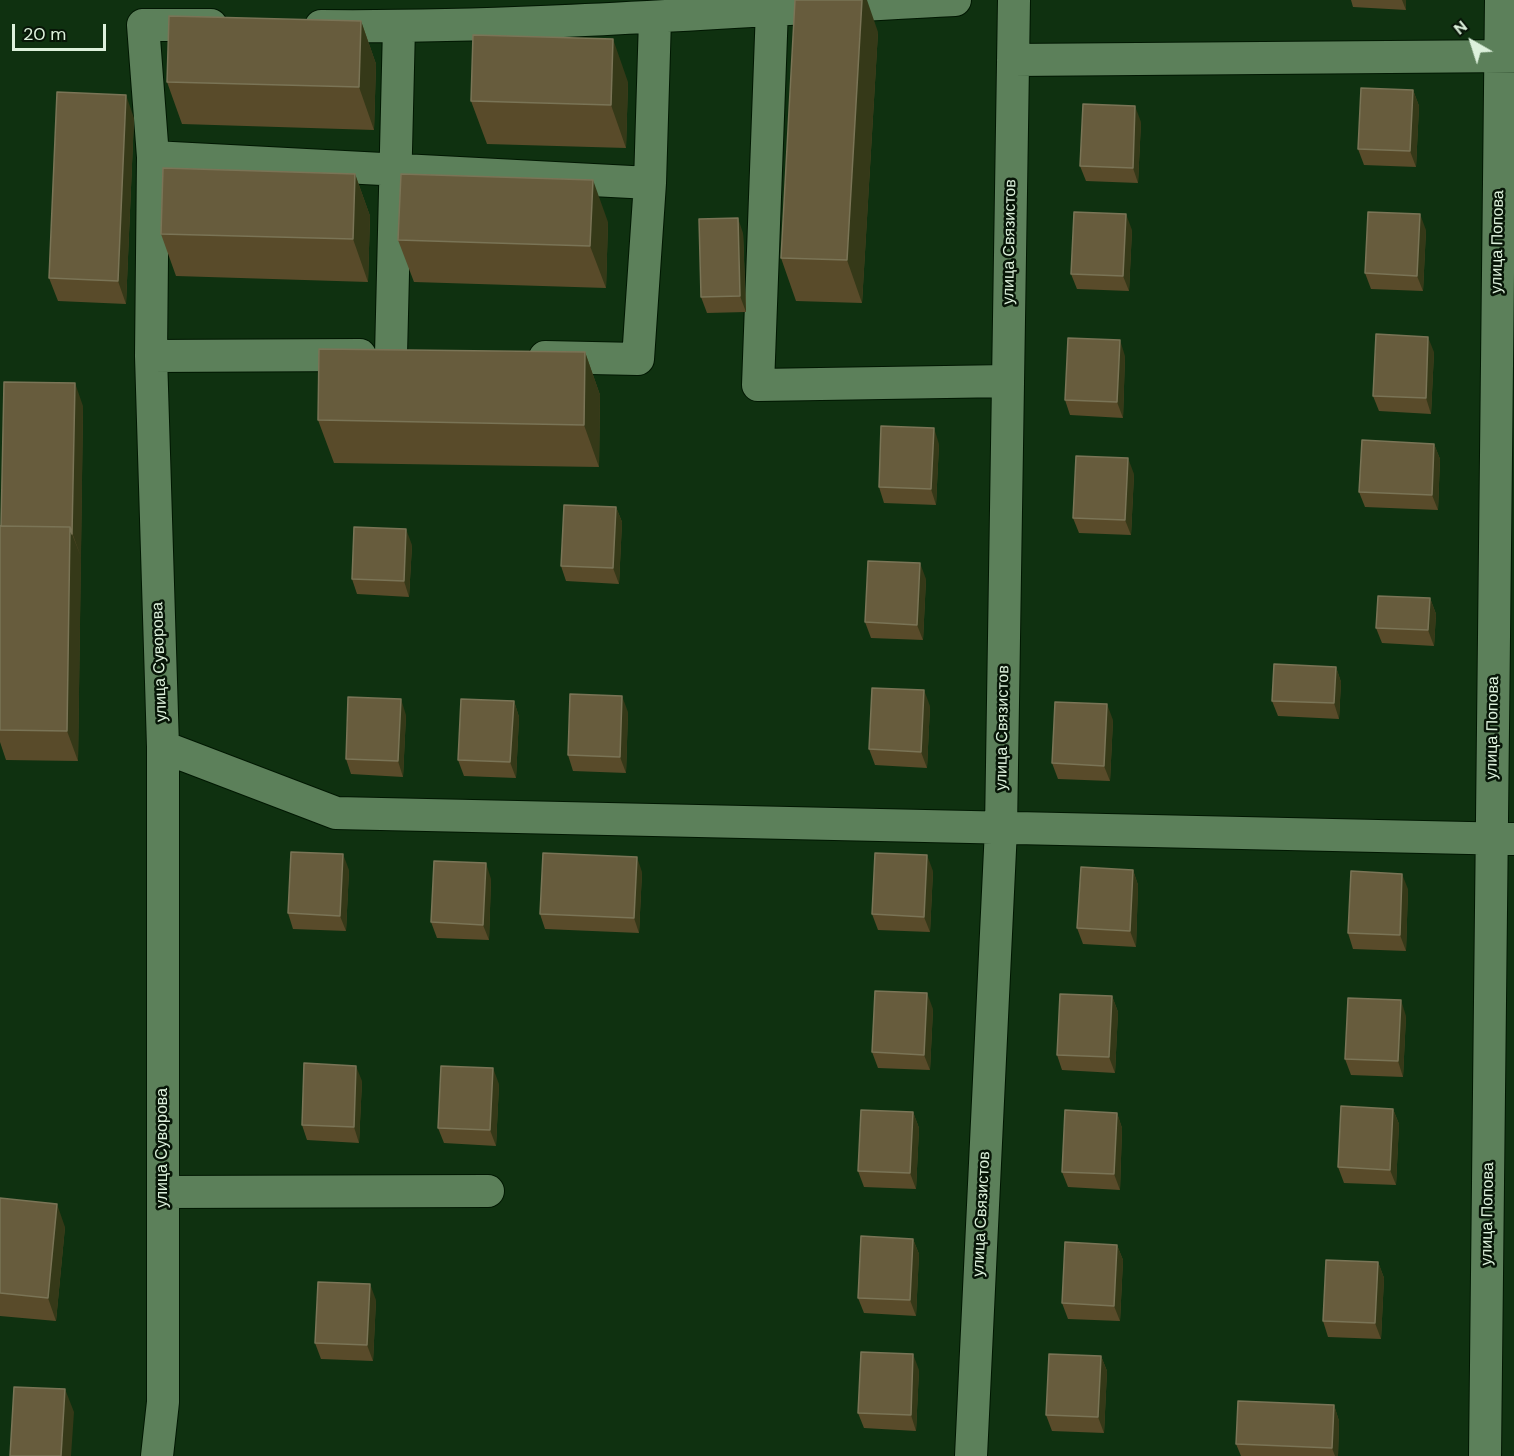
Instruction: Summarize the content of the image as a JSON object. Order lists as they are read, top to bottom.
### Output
{
  "streets": {
    "street": ["улица Связистов", "улица Попова", "улица Суворова"]
  },
  "scale_bar": "20 m",
  "north": "top left"
}
